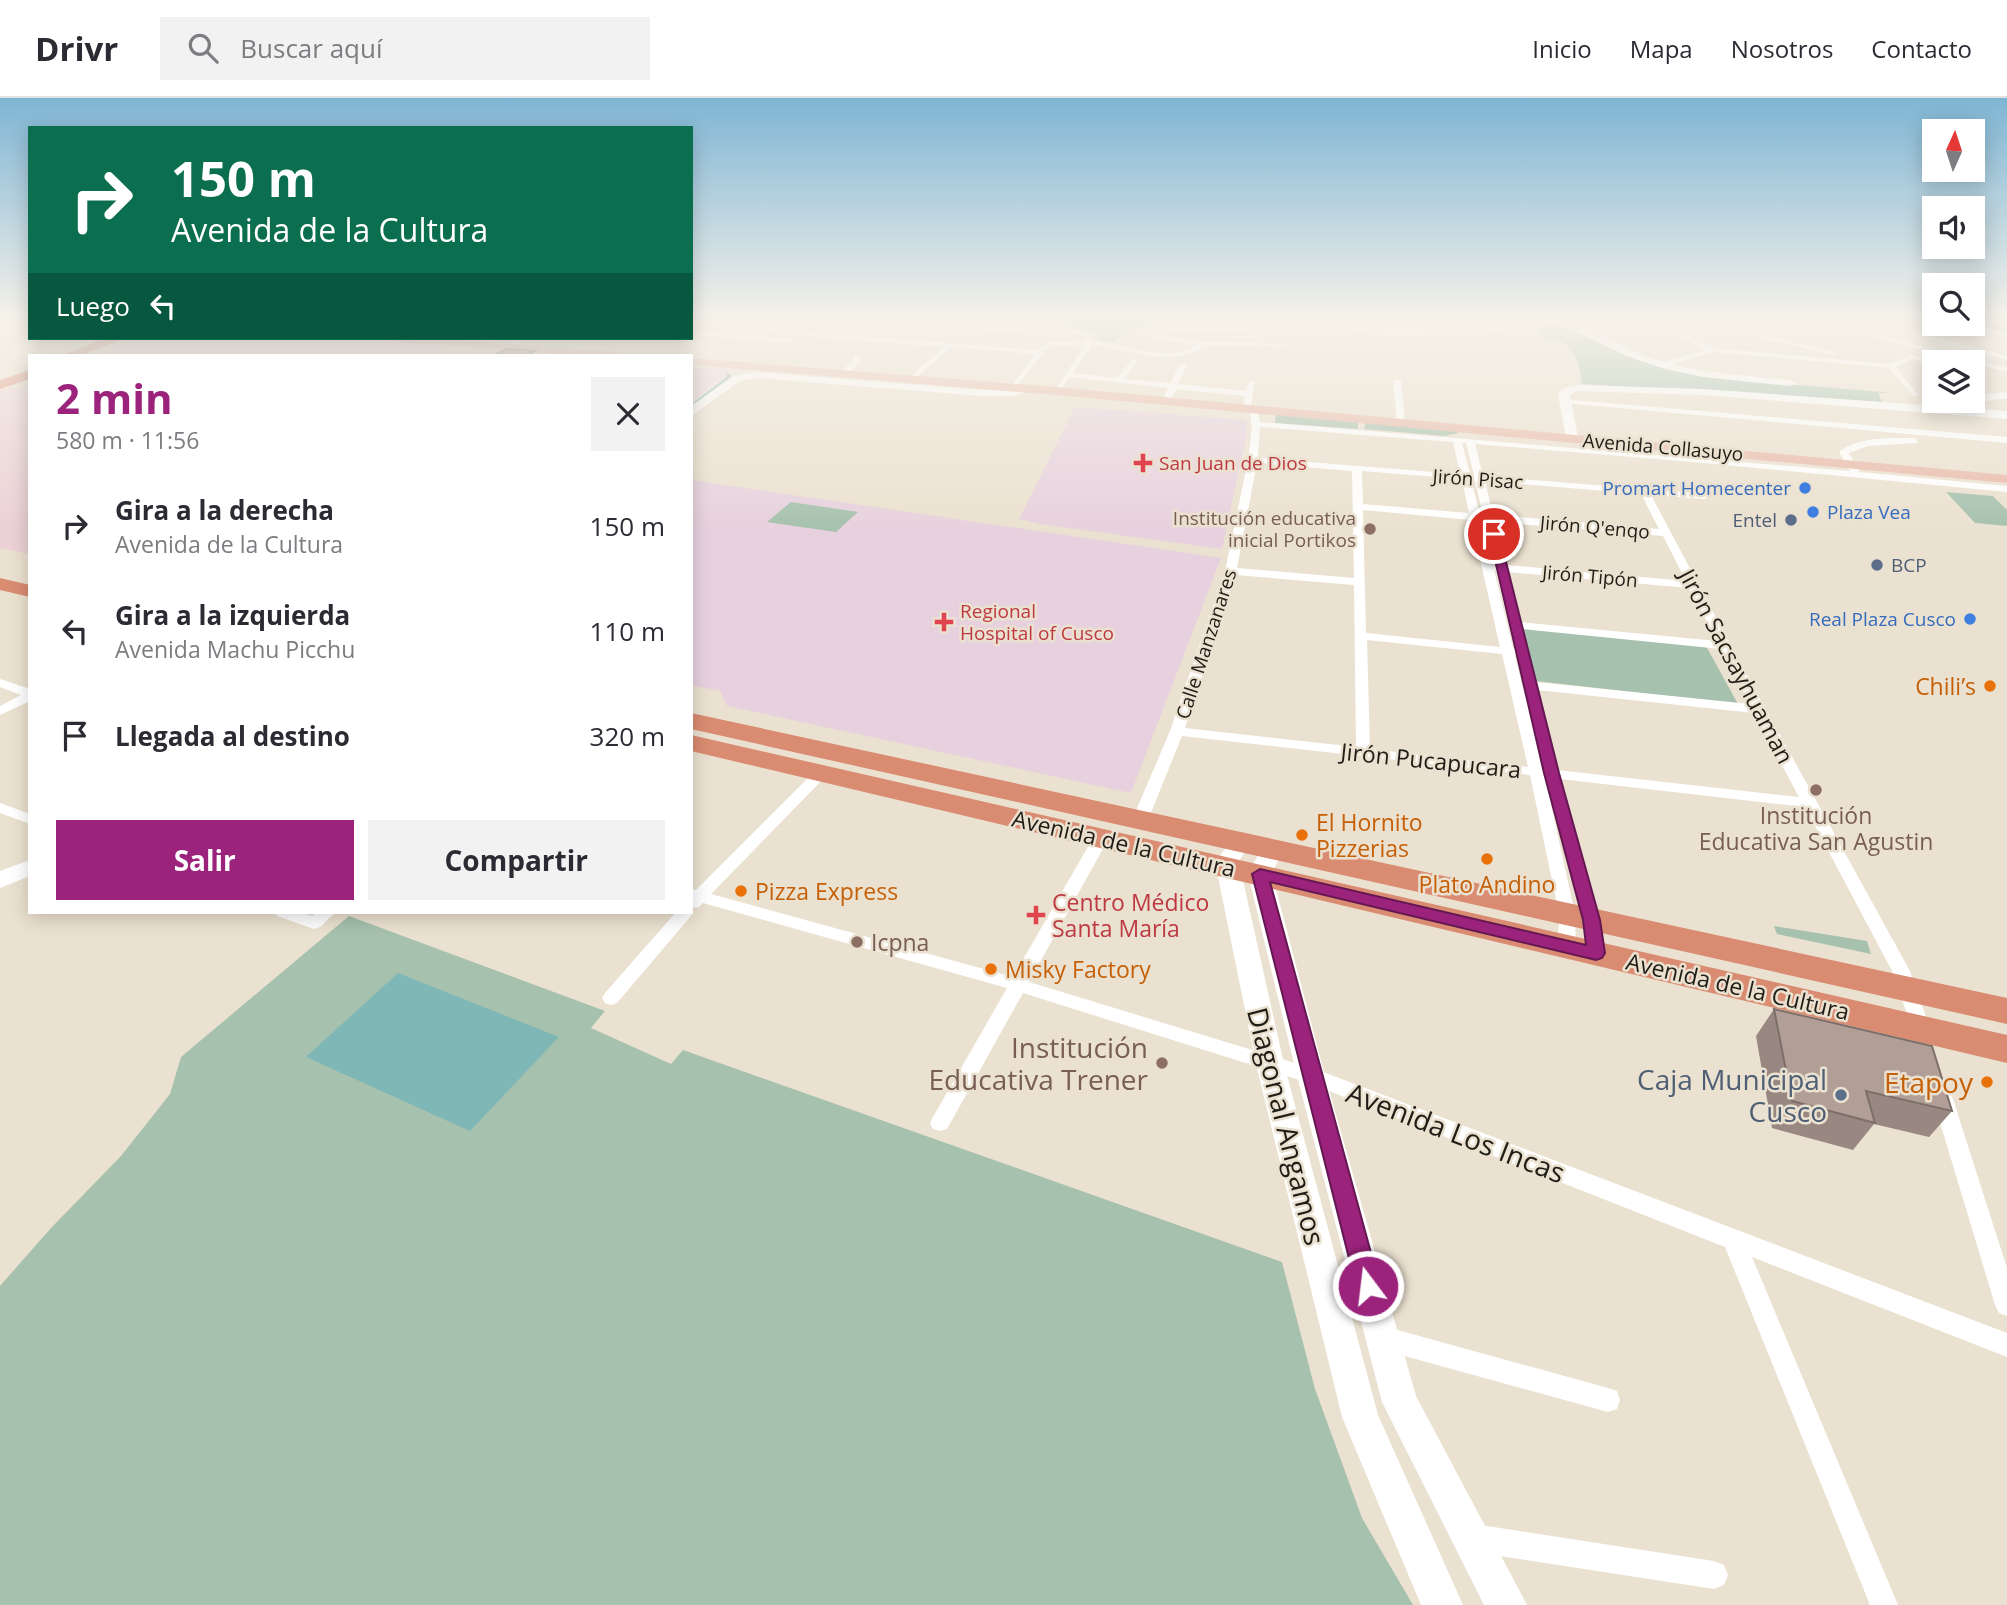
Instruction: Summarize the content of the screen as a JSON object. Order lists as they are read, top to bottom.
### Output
{
  "streets": {
    "highway": ["Avenida de la Cultura"],
    "main road": ["Avenida Collasuyo", "Diagonal Angamos"],
    "street": [
      "Jirón Pisac",
      "Jirón Q'enqo",
      "Jirón Tipón",
      "Calle Manzanares",
      "Jirón Sacsayhuaman",
      "Jirón Pucapucara",
      "Avenida Los Incas"
    ]
  },
  "crossings": [
    ["Avenida Collasuyo", "Calle Manzanares"],
    ["Jirón Pisac", "Calle Manzanares"],
    ["Jirón Pisac", "Jirón Sacsayhuaman"],
    ["Jirón Q'enqo", "Jirón Sacsayhuaman"],
    ["Jirón Tipón", "Jirón Sacsayhuaman"],
    ["Calle Manzanares", "Jirón Pucapucara"],
    ["Calle Manzanares", "Avenida de la Cultura"],
    ["Jirón Sacsayhuaman", "Jirón Pucapucara"],
    ["Jirón Sacsayhuaman", "Avenida de la Cultura"],
    ["Avenida de la Cultura", "Diagonal Angamos"],
    ["Diagonal Angamos", "Avenida Los Incas"]
  ],
  "places": {
    "health": ["San Juan de Dios", "Regional Hospital of Cusco", "Centro Médico Santa María"],
    "other": [
      "Promart Homecenter",
      "Plaza Vea",
      "Entel",
      "Institución educativa inicial Portikos",
      "BCP",
      "Real Plaza Cusco",
      "Chili’s",
      "Institución Educativa San Agustin",
      "El Hornito Pizzerias",
      "Plato Andino",
      "Pizza Express",
      "Icpna",
      "Misky Factory",
      "Institución Educativa Trener",
      "Etapoy",
      "Caja Municipal Cusco"
    ]
  },
  "north": "top",
  "page": {
    "header": "Drivr",
    "search": "Buscar aquí",
    "nav": [
      "Inicio",
      "Mapa",
      "Nosotros",
      "Contacto"
    ],
    "turn": ["150 m", "Avenida de la Cultura"],
    "then": "Luego",
    "heading": ["2 min", "580 m · 11:56"],
    "list": [
      {
        "name": "Gira a la derecha",
        "note": "Avenida de la Cultura",
        "value": "150 m"
      },
      {
        "name": "Gira a la izquierda",
        "note": "Avenida Machu Picchu",
        "value": "110 m"
      },
      {
        "name": "Llegada al destino",
        "value": "320 m"
      }
    ],
    "buttons": ["Salir", "Compartir"]
  }
}
